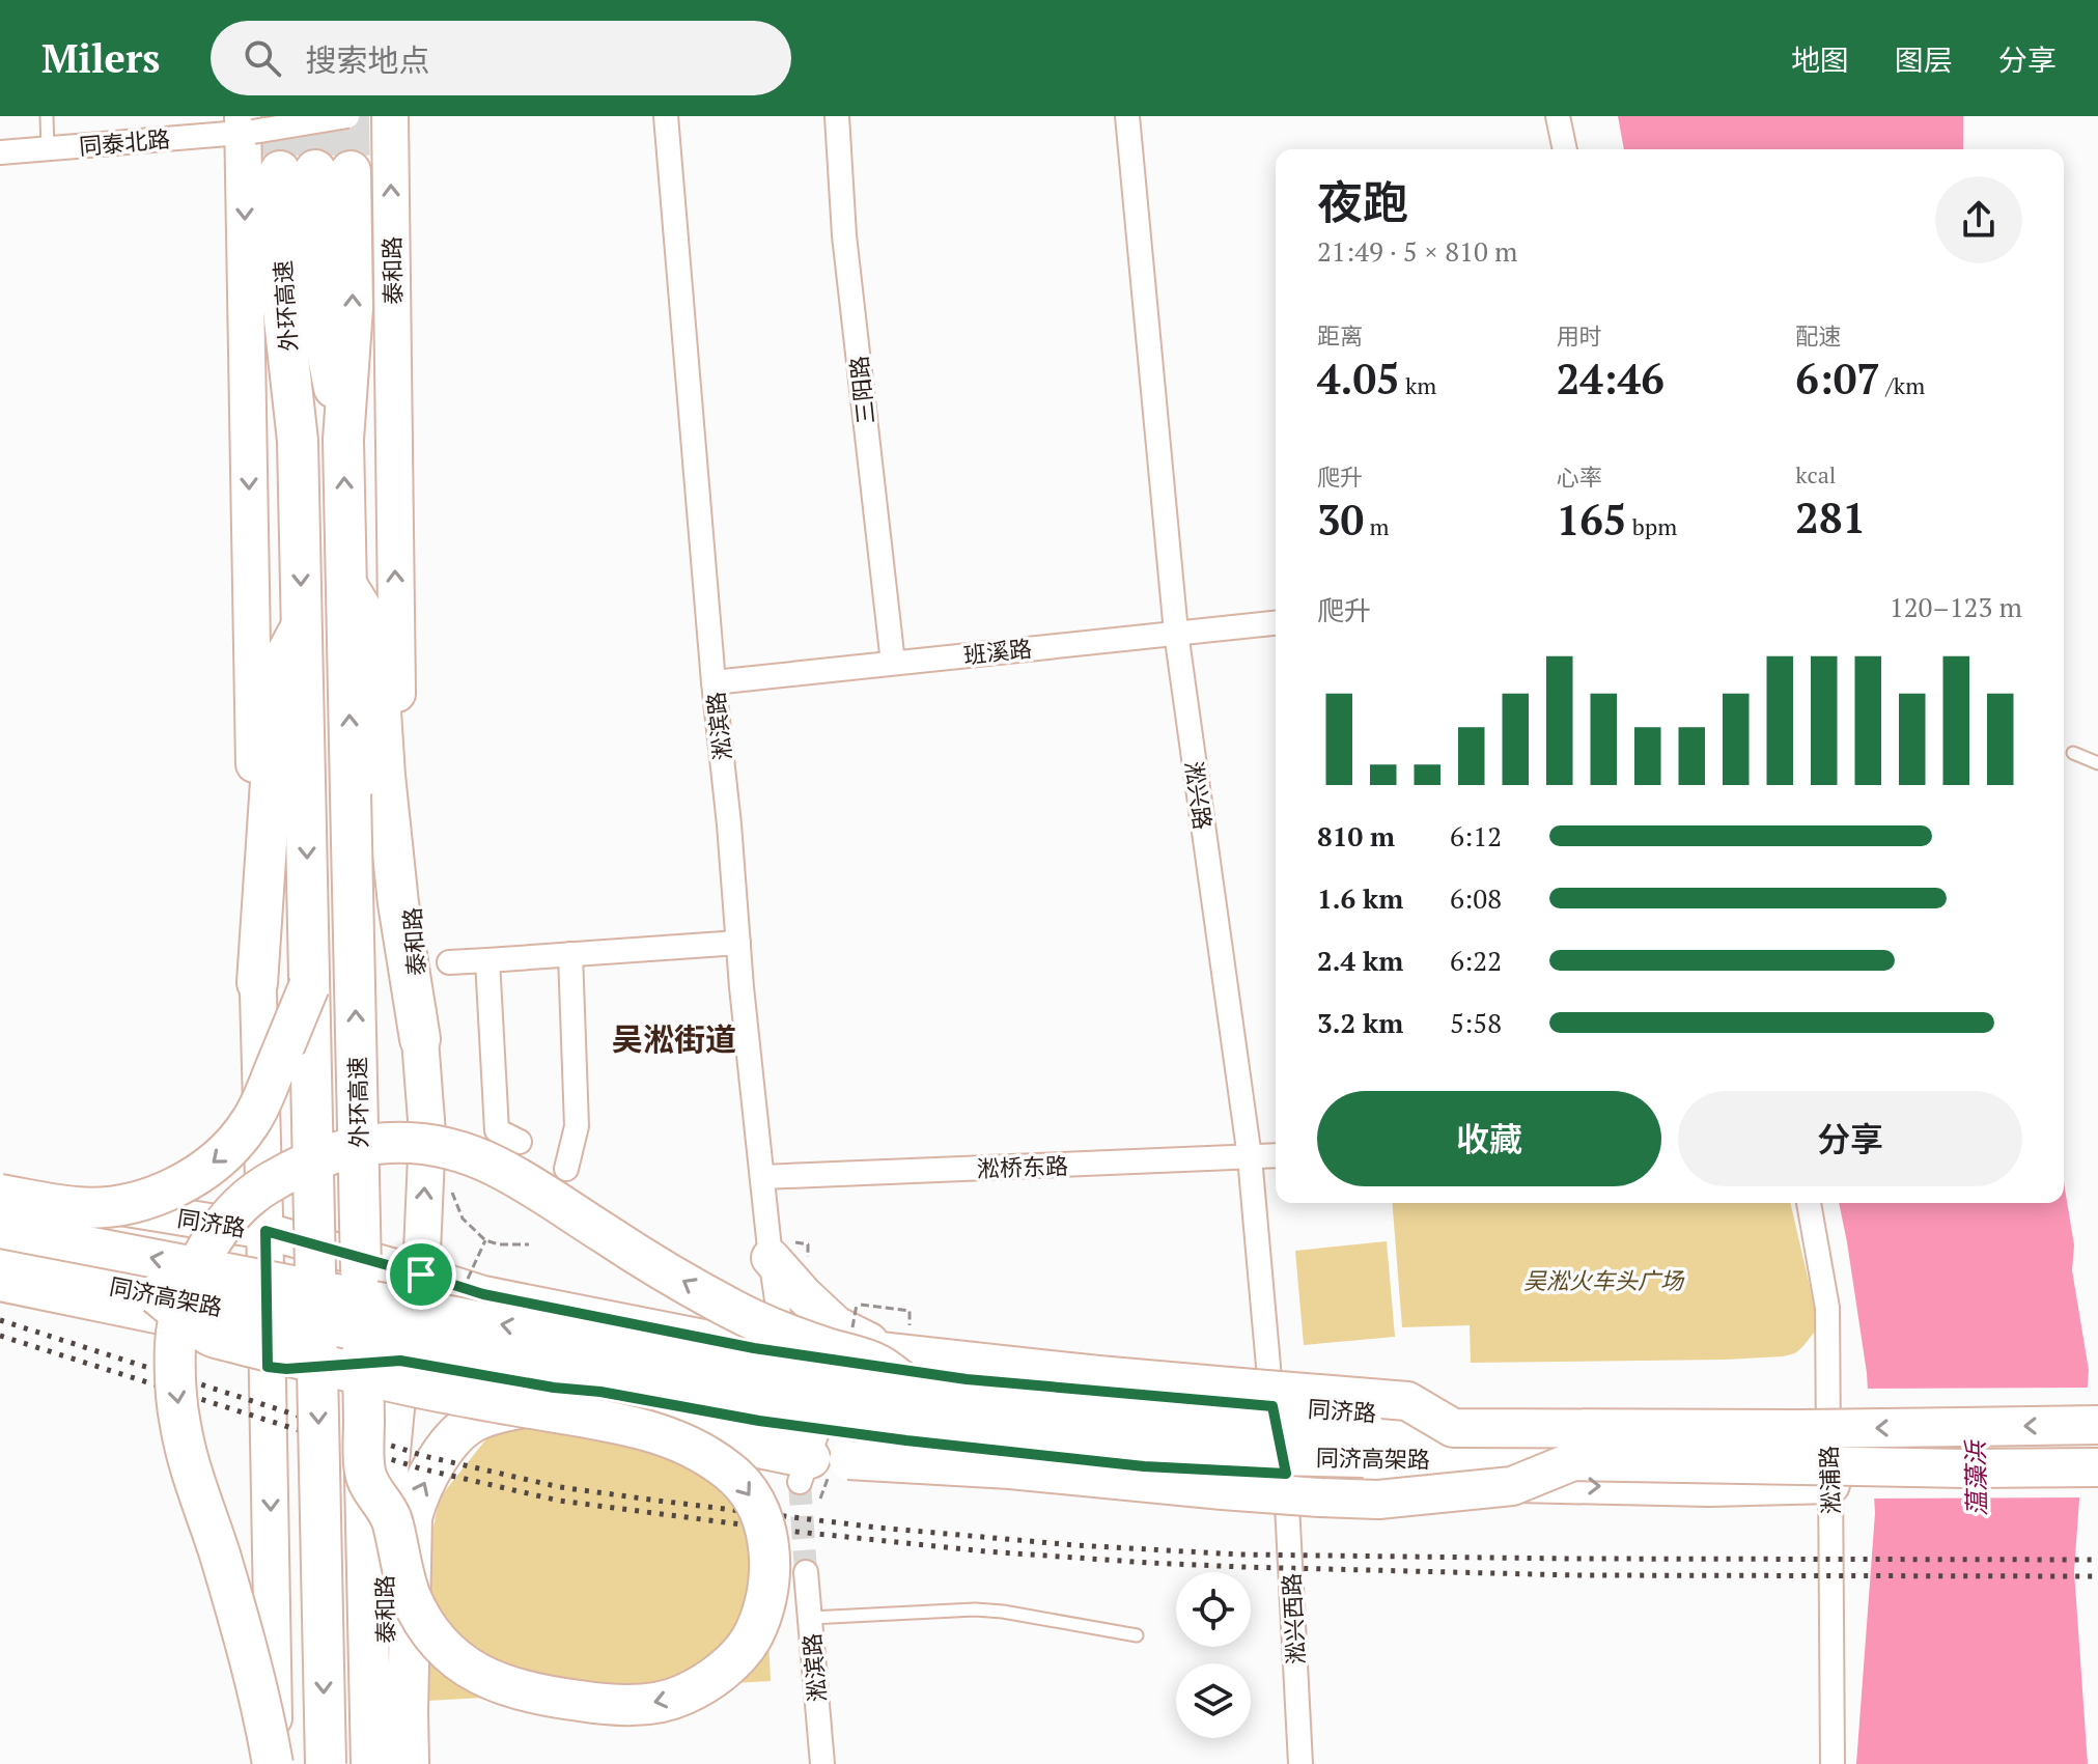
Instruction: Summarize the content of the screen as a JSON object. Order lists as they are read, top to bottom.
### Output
{
  "streets": {
    "highway": ["外环高速", "同济高架路"],
    "main road": ["泰和路", "同济路"],
    "street": [
      "同泰北路",
      "三阳路",
      "班溪路",
      "淞滨路",
      "淞兴路",
      "淞桥东路",
      "淞浦路",
      "淞兴西路"
    ]
  },
  "crossings": [
    ["泰和路", "同济路"],
    ["三阳路", "班溪路"],
    ["班溪路", "淞滨路"],
    ["班溪路", "淞兴路"],
    ["淞滨路", "淞桥东路"],
    ["淞滨路", "同济路"],
    ["淞兴路", "淞桥东路"],
    ["淞兴路", "同济路"],
    ["淞兴路", "淞兴西路"],
    ["同济路", "淞浦路"]
  ],
  "districts": ["吴淞街道"],
  "water": ["蕰藻浜"],
  "parks": ["吴淞火车头广场"],
  "page": {
    "header": "Milers",
    "search": "搜索地点",
    "nav": ["地图", "图层", "分享"],
    "heading": ["夜跑", "21:49 · 5 × 810 m"],
    "stats": [
      ["距离", "4.05 km"],
      ["用时", "24:46"],
      ["配速", "6:07 /km"],
      ["爬升", "30 m"],
      ["心率", "165 bpm"],
      ["kcal", "281"]
    ],
    "chart": ["爬升", "120–123 m"],
    "list": [
      {
        "name": "810 m",
        "note": "6:12"
      },
      {
        "name": "1.6 km",
        "note": "6:08"
      },
      {
        "name": "2.4 km",
        "note": "6:22"
      },
      {
        "name": "3.2 km",
        "note": "5:58"
      }
    ],
    "buttons": ["收藏", "分享"]
  }
}
